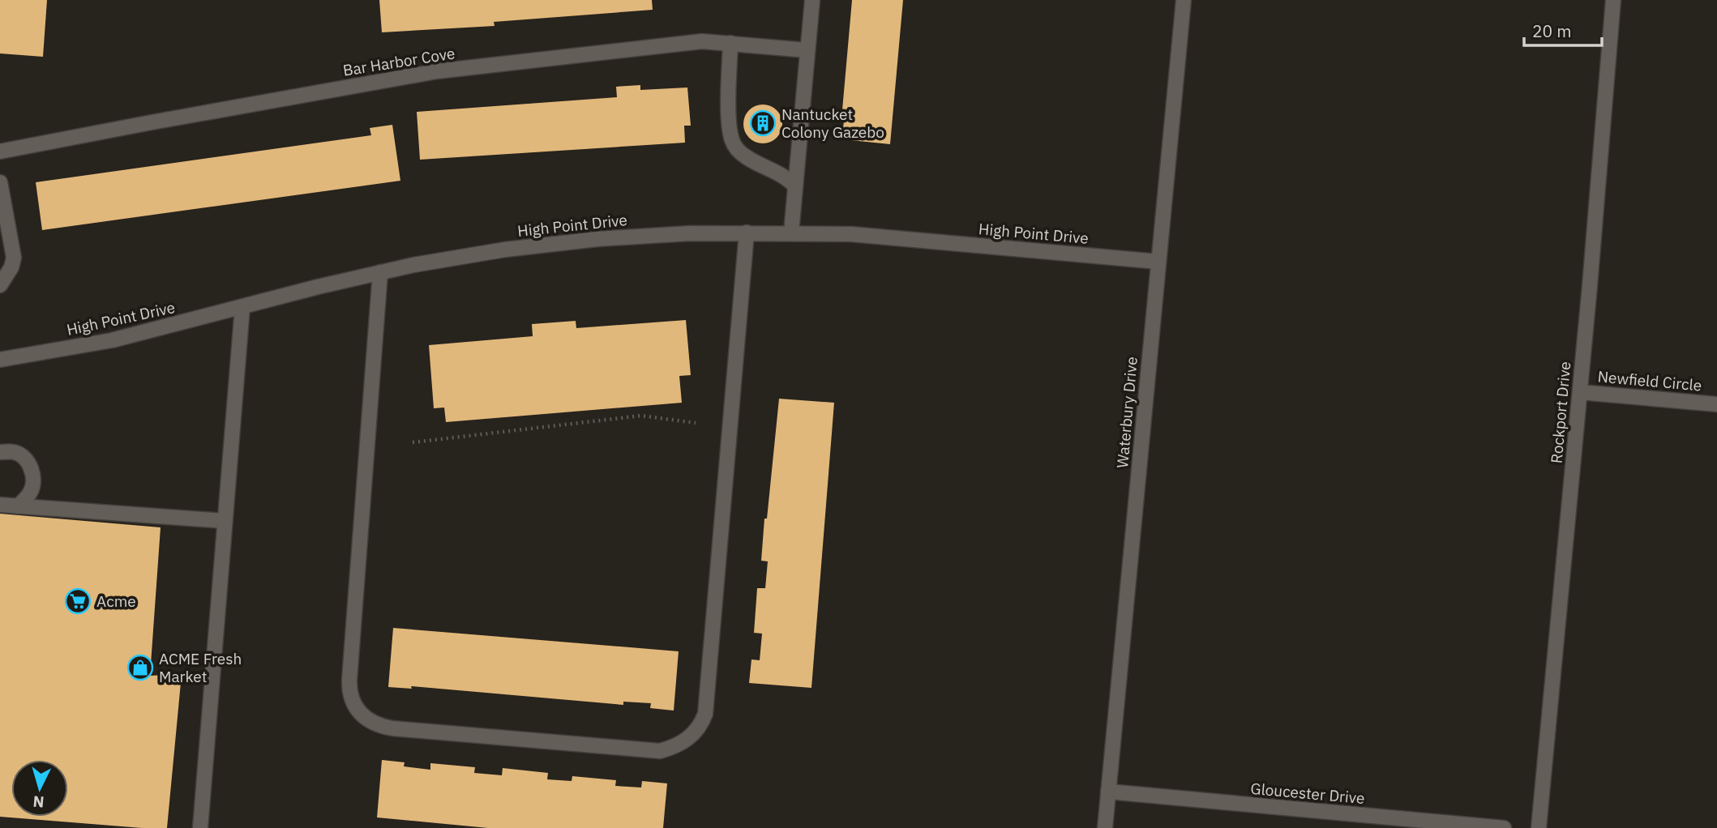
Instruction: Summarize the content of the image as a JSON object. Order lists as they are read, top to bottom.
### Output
{
  "streets": {
    "street": [
      "Bar Harbor Cove",
      "High Point Drive",
      "Newfield Circle",
      "Waterbury Drive",
      "Rockport Drive",
      "Gloucester Drive"
    ]
  },
  "crossings": [
    ["High Point Drive", "Waterbury Drive"],
    ["Newfield Circle", "Rockport Drive"],
    ["Waterbury Drive", "Gloucester Drive"]
  ],
  "places": {
    "building": ["Nantucket Colony Gazebo"],
    "supermarket": ["Acme"],
    "shop": ["ACME Fresh Market"]
  },
  "scale_bar": "20 m",
  "north": "bottom"
}
